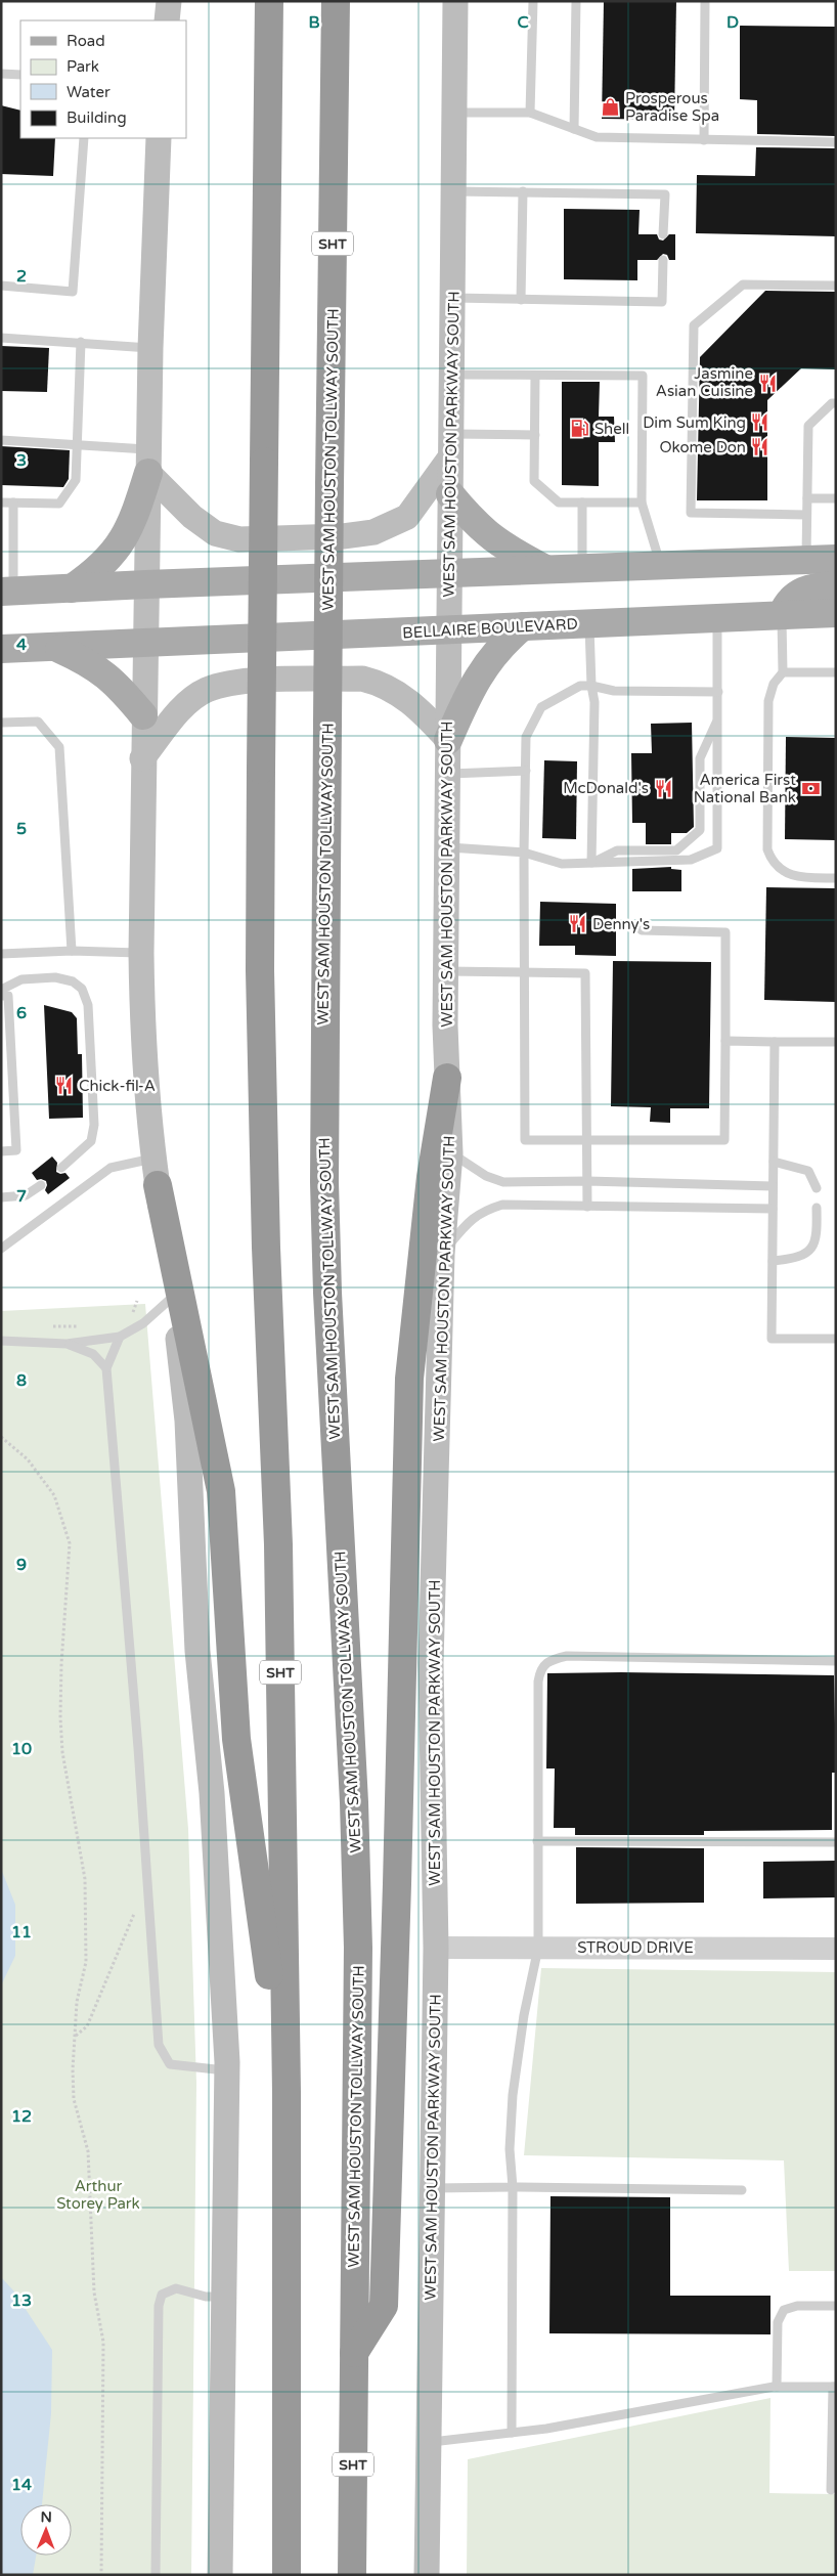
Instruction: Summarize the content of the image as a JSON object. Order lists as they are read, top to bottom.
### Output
{
  "streets": {
    "highway": ["SHT", "WEST SAM HOUSTON TOLLWAY SOUTH"],
    "main road": ["WEST SAM HOUSTON PARKWAY SOUTH", "BELLAIRE BOULEVARD"],
    "street": ["STROUD DRIVE"]
  },
  "crossings": [
    ["WEST SAM HOUSTON PARKWAY SOUTH", "BELLAIRE BOULEVARD"],
    ["WEST SAM HOUSTON PARKWAY SOUTH", "STROUD DRIVE"]
  ],
  "parks": ["Arthur Storey Park"],
  "places": {
    "shop": ["Prosperous Paradise Spa"],
    "restaurant": [
      "Jasmine Asian Cuisine",
      "Dim Sum King",
      "Okome Don",
      "McDonald's",
      "Denny's",
      "Chick-fil-A"
    ],
    "fuel station": ["Shell"],
    "bank": ["America First National Bank"]
  },
  "legend": [
    "Road",
    "Park",
    "Water",
    "Building"
  ],
  "north": "top",
  "grid": {
    "columns": ["B", "C", "D"],
    "rows": [
      "2",
      "3",
      "4",
      "5",
      "6",
      "7",
      "8",
      "9",
      "10",
      "11",
      "12",
      "13",
      "14"
    ]
  }
}
